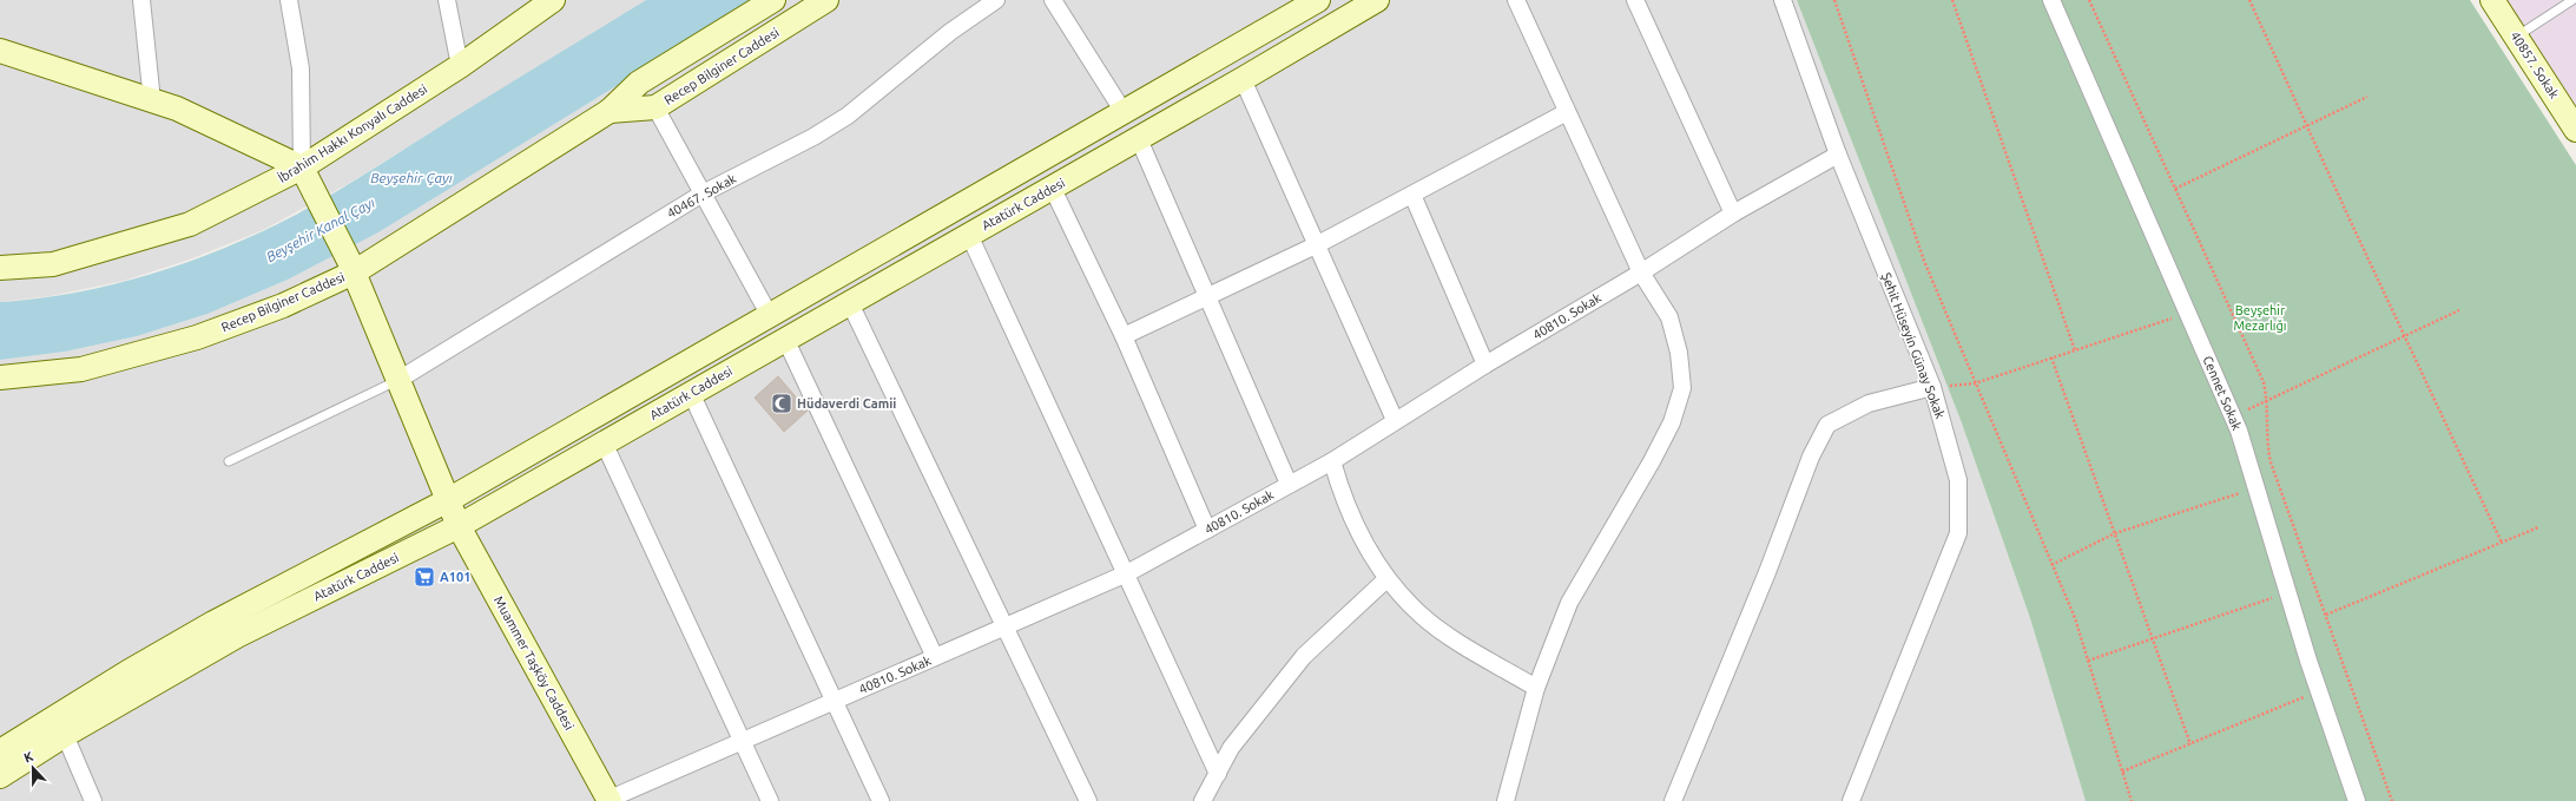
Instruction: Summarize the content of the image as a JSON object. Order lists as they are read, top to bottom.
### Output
{
  "streets": {
    "main road": [
      "40857. Sokak",
      "Recep Bilginer Caddesi",
      "İbrahim Hakkı Konyalı Caddesi",
      "Atatürk Caddesi",
      "Muammer Taşköy Caddesi"
    ],
    "street": [
      "40467. Sokak",
      "40810. Sokak",
      "Şehit Hüseyin Günay Sokak",
      "Cennet Sokak"
    ]
  },
  "crossings": [
    ["Recep Bilginer Caddesi", "Muammer Taşköy Caddesi"],
    ["İbrahim Hakkı Konyalı Caddesi", "Muammer Taşköy Caddesi"],
    ["40467. Sokak", "Muammer Taşköy Caddesi"],
    ["Atatürk Caddesi", "Muammer Taşköy Caddesi"],
    ["40810. Sokak", "Şehit Hüseyin Günay Sokak"],
    ["40810. Sokak", "Muammer Taşköy Caddesi"]
  ],
  "water": ["Beyşehir Çayı", "Beyşehir Kanal Çayı"],
  "parks": ["Beyşehir Mezarlığı"],
  "places": {
    "mosque": ["Hüdaverdi Camii"],
    "supermarket": ["A101"]
  },
  "north": "top"
}
